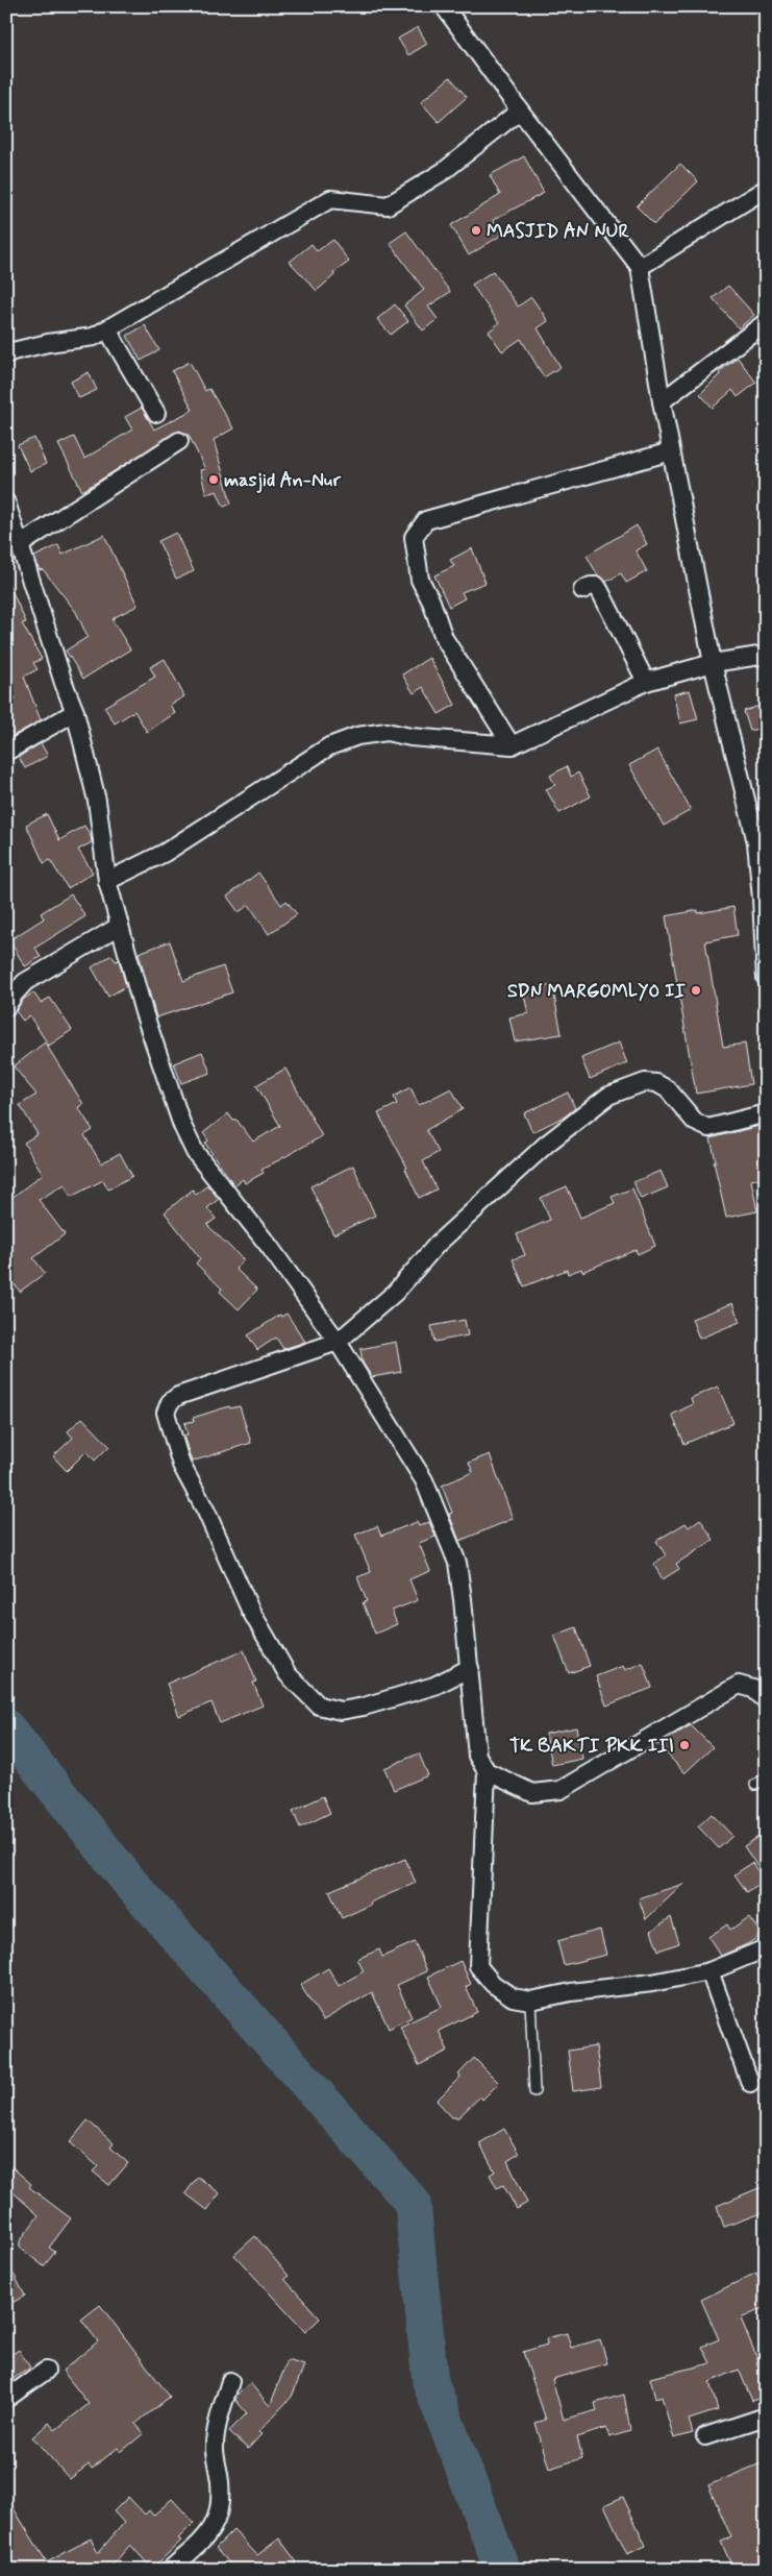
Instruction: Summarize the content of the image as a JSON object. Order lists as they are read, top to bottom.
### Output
{
  "places": [
    "MASJID AN NUR",
    "masjid An-Nur",
    "SDN MARGOMLYO II",
    "TK BAKTI PKK III"
  ]
}
